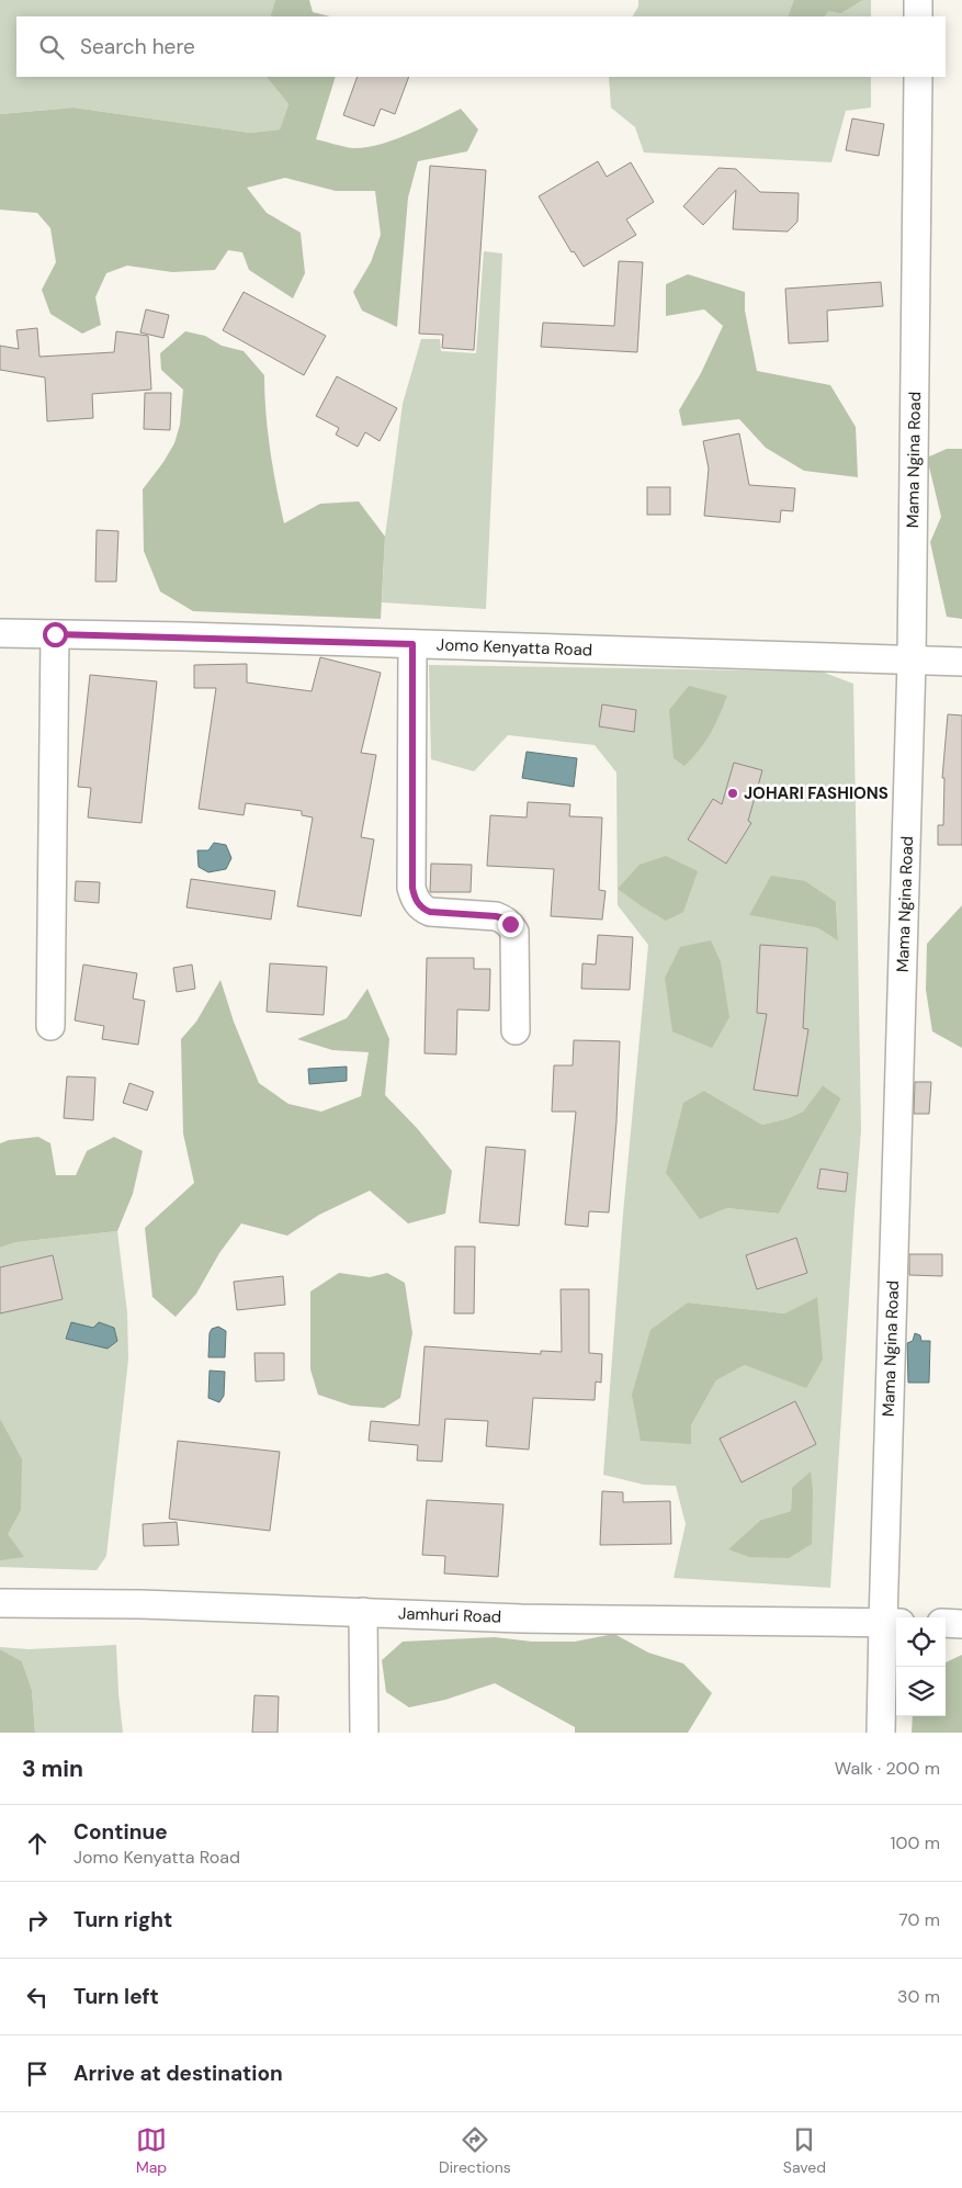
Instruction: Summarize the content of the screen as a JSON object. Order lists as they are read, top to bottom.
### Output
{
  "streets": {
    "street": ["Mama Ngina Road", "Jomo Kenyatta Road", "Jamhuri Road"]
  },
  "crossings": [
    ["Mama Ngina Road", "Jomo Kenyatta Road"],
    ["Mama Ngina Road", "Jamhuri Road"]
  ],
  "places": ["JOHARI FASHIONS"],
  "page": {
    "search": "Search here",
    "heading": ["3 min", "Walk · 200 m"],
    "list": [
      ["Continue", "Jomo Kenyatta Road", "100 m"],
      ["Turn right", "70 m"],
      ["Turn left", "30 m"],
      "Arrive at destination"
    ],
    "nav": ["Map", "Directions", "Saved"]
  }
}
